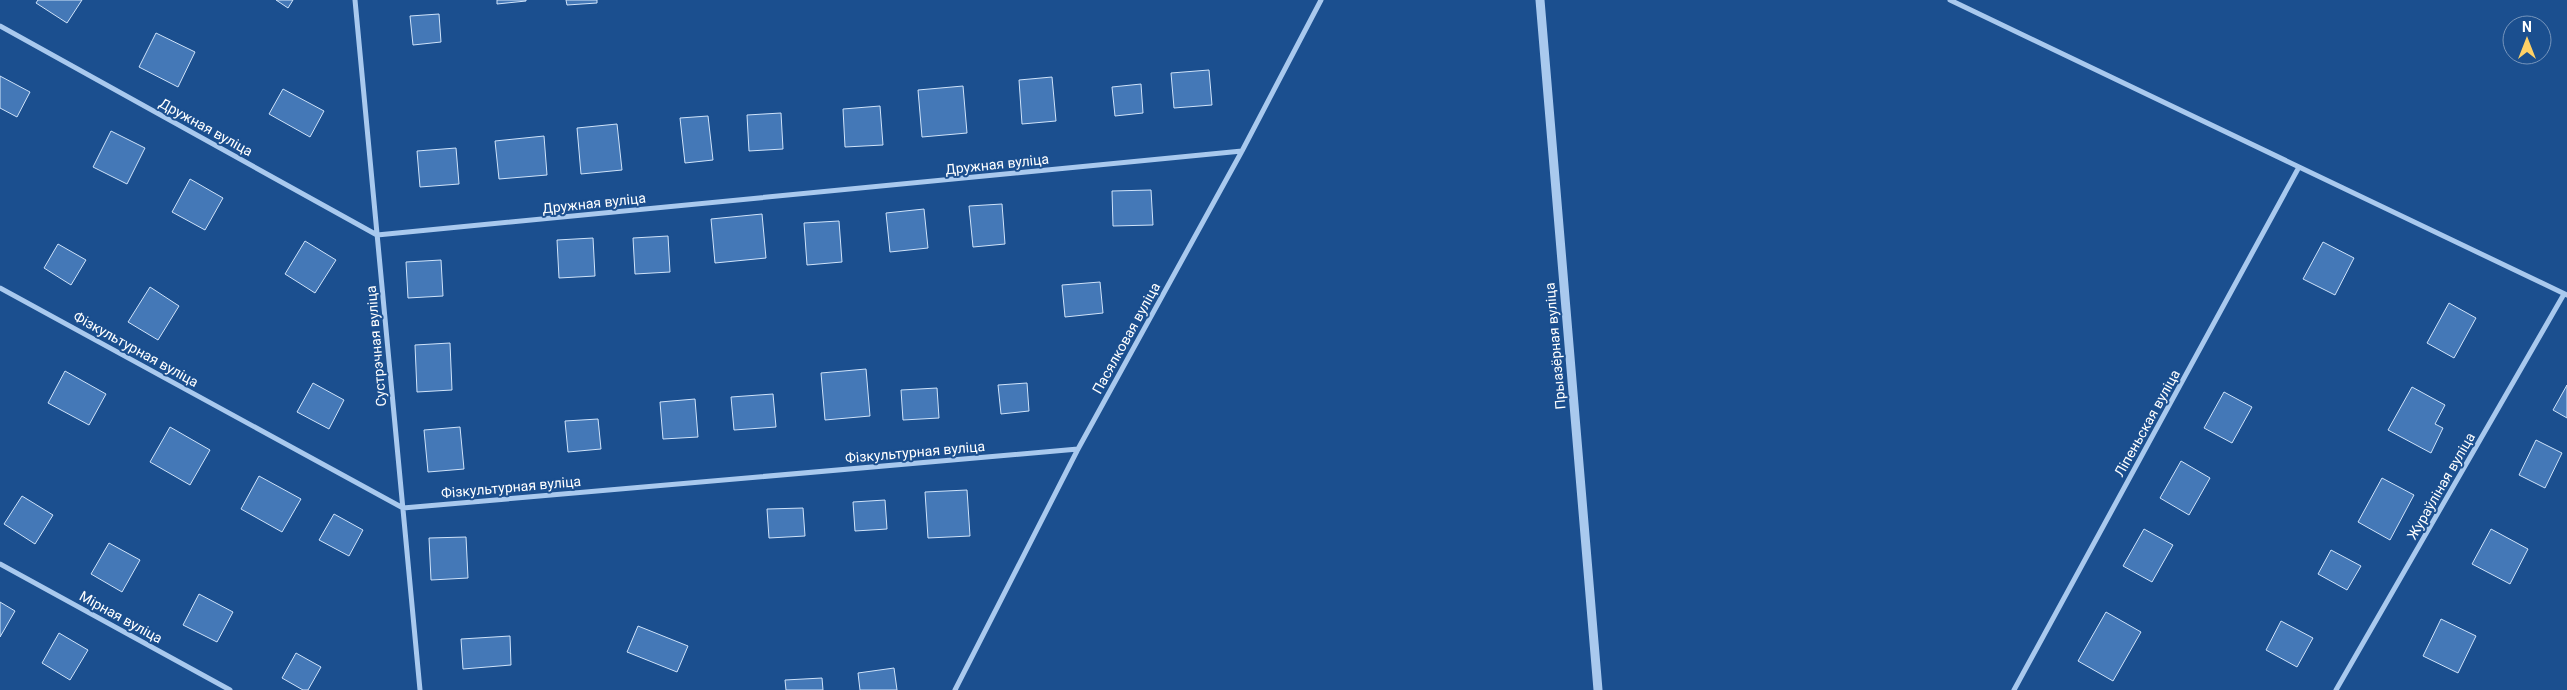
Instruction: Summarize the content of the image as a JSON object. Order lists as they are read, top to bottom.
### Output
{
  "streets": {
    "street": [
      "Дружная вуліца",
      "Пасялковая вуліца",
      "Сустрэчная вуліца",
      "Прыазёрная вуліца",
      "Фізкультурная вуліца",
      "Ліпеньская вуліца",
      "Жураўліная вуліца",
      "Мірная вуліца"
    ]
  },
  "crossings": [
    ["Дружная вуліца", "Пасялковая вуліца"],
    ["Дружная вуліца", "Сустрэчная вуліца"],
    ["Пасялковая вуліца", "Фізкультурная вуліца"],
    ["Сустрэчная вуліца", "Фізкультурная вуліца"]
  ],
  "north": "top"
}
